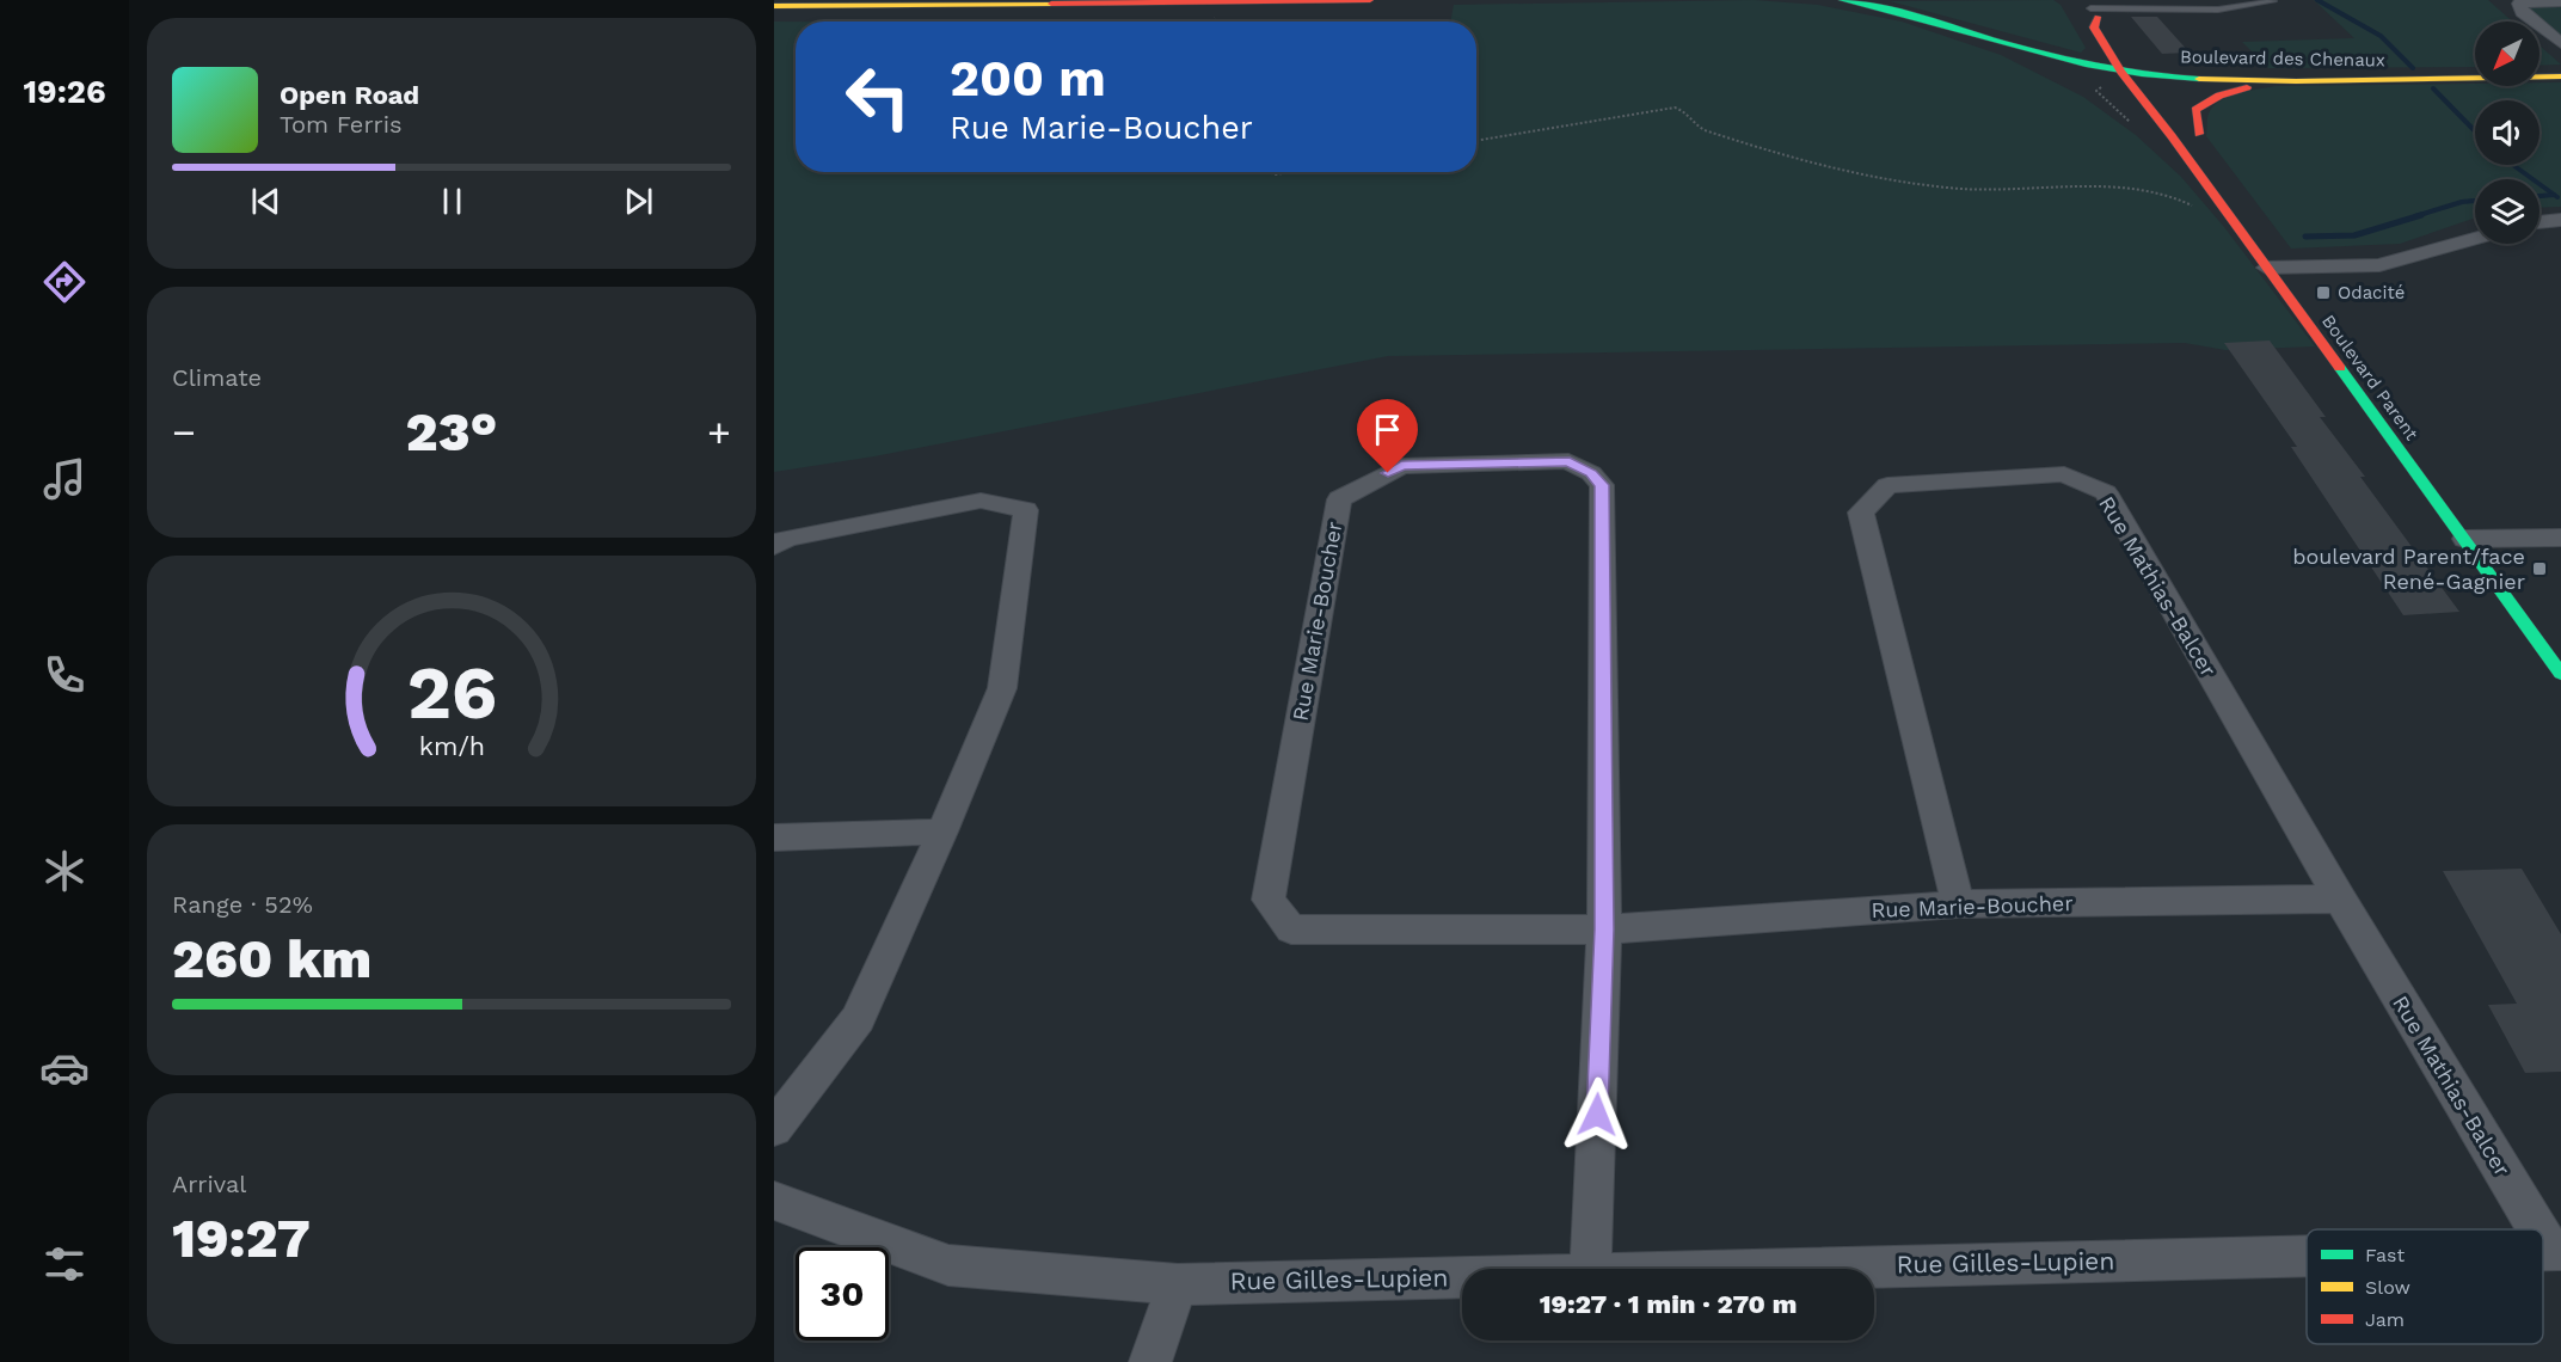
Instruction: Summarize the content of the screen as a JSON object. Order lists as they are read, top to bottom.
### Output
{
  "streets": {
    "main road": ["Boulevard des Chenaux", "Boulevard Parent"],
    "street": ["Rue Mathias-Balcer", "Rue Marie-Boucher", "Rue Gilles-Lupien"]
  },
  "crossings": [
    ["Boulevard des Chenaux", "Boulevard Parent"],
    ["Rue Mathias-Balcer", "Rue Marie-Boucher"]
  ],
  "places": {
    "transit": ["Odacité", "boulevard Parent/face René-Gagnier"]
  },
  "legend": ["Fast", "Slow", "Jam"],
  "north": "bottom left",
  "page": {
    "tabs": "19:26",
    "turn": ["200 m", "Rue Marie-Boucher"],
    "song": ["Open Road", "Tom Ferris"],
    "tile": [
      "Climate",
      ["Range · 52%", "260 km"],
      ["Arrival", "19:27"]
    ],
    "heat": ["−", "23°", "+"],
    "limit": "30",
    "trip": "19:27 · 1 min · 270 m",
    "gauge": ["26", "km/h"]
  }
}
